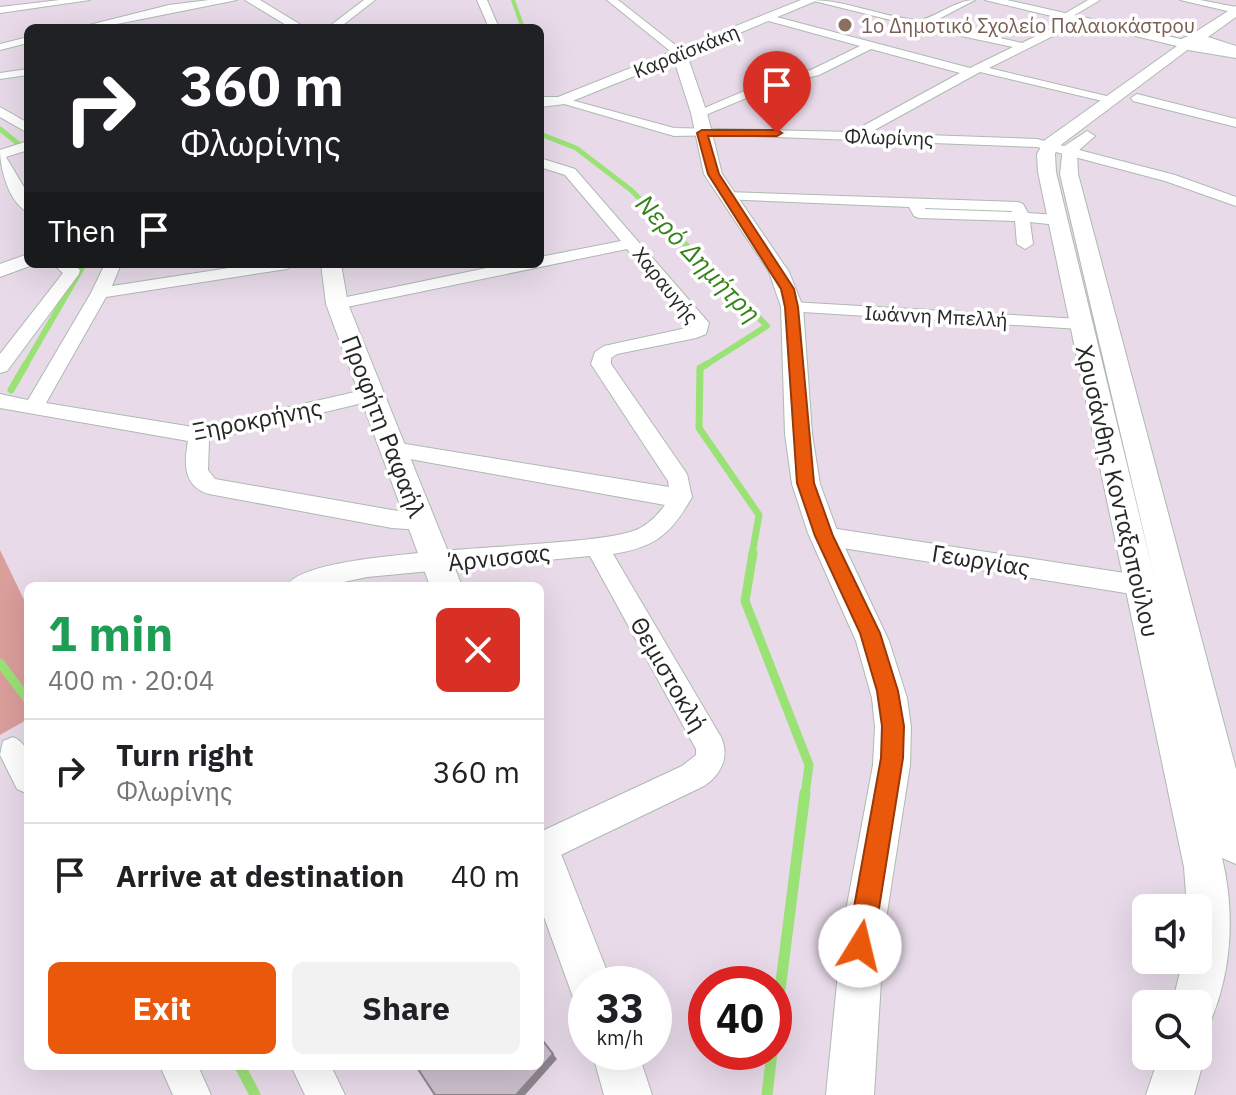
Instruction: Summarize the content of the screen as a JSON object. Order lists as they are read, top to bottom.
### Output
{
  "streets": {
    "street": [
      "Καραϊσκάκη",
      "Φλωρίνης",
      "Χαραυγής",
      "Ιωάννη Μπελλή",
      "Ξηροκρήνης",
      "Προφήτη Ραφαήλ",
      "Χρυσάνθης Κονταξοπούλου",
      "Άρνισσας",
      "Γεωργίας",
      "Θεμιστοκλή"
    ]
  },
  "crossings": [
    ["Καραϊσκάκη", "Φλωρίνης"],
    ["Φλωρίνης", "Χρυσάνθης Κονταξοπούλου"],
    ["Χαραυγής", "Άρνισσας"],
    ["Ιωάννη Μπελλή", "Χρυσάνθης Κονταξοπούλου"],
    ["Ξηροκρήνης", "Προφήτη Ραφαήλ"],
    ["Προφήτη Ραφαήλ", "Άρνισσας"],
    ["Χρυσάνθης Κονταξοπούλου", "Γεωργίας"],
    ["Άρνισσας", "Θεμιστοκλή"]
  ],
  "water": ["Νερό Δημήτρη"],
  "places": ["1ο Δημοτικό Σχολείο Παλαιοκάστρου"],
  "page": {
    "turn": ["360 m", "Φλωρίνης"],
    "then": "Then",
    "heading": ["1 min", "400 m · 20:04"],
    "list": [
      {
        "name": "Turn right",
        "note": "Φλωρίνης",
        "value": "360 m"
      },
      {
        "name": "Arrive at destination",
        "value": "40 m"
      }
    ],
    "buttons": ["Exit", "Share"],
    "speed": "33 km/h",
    "limit": "40"
  }
}
